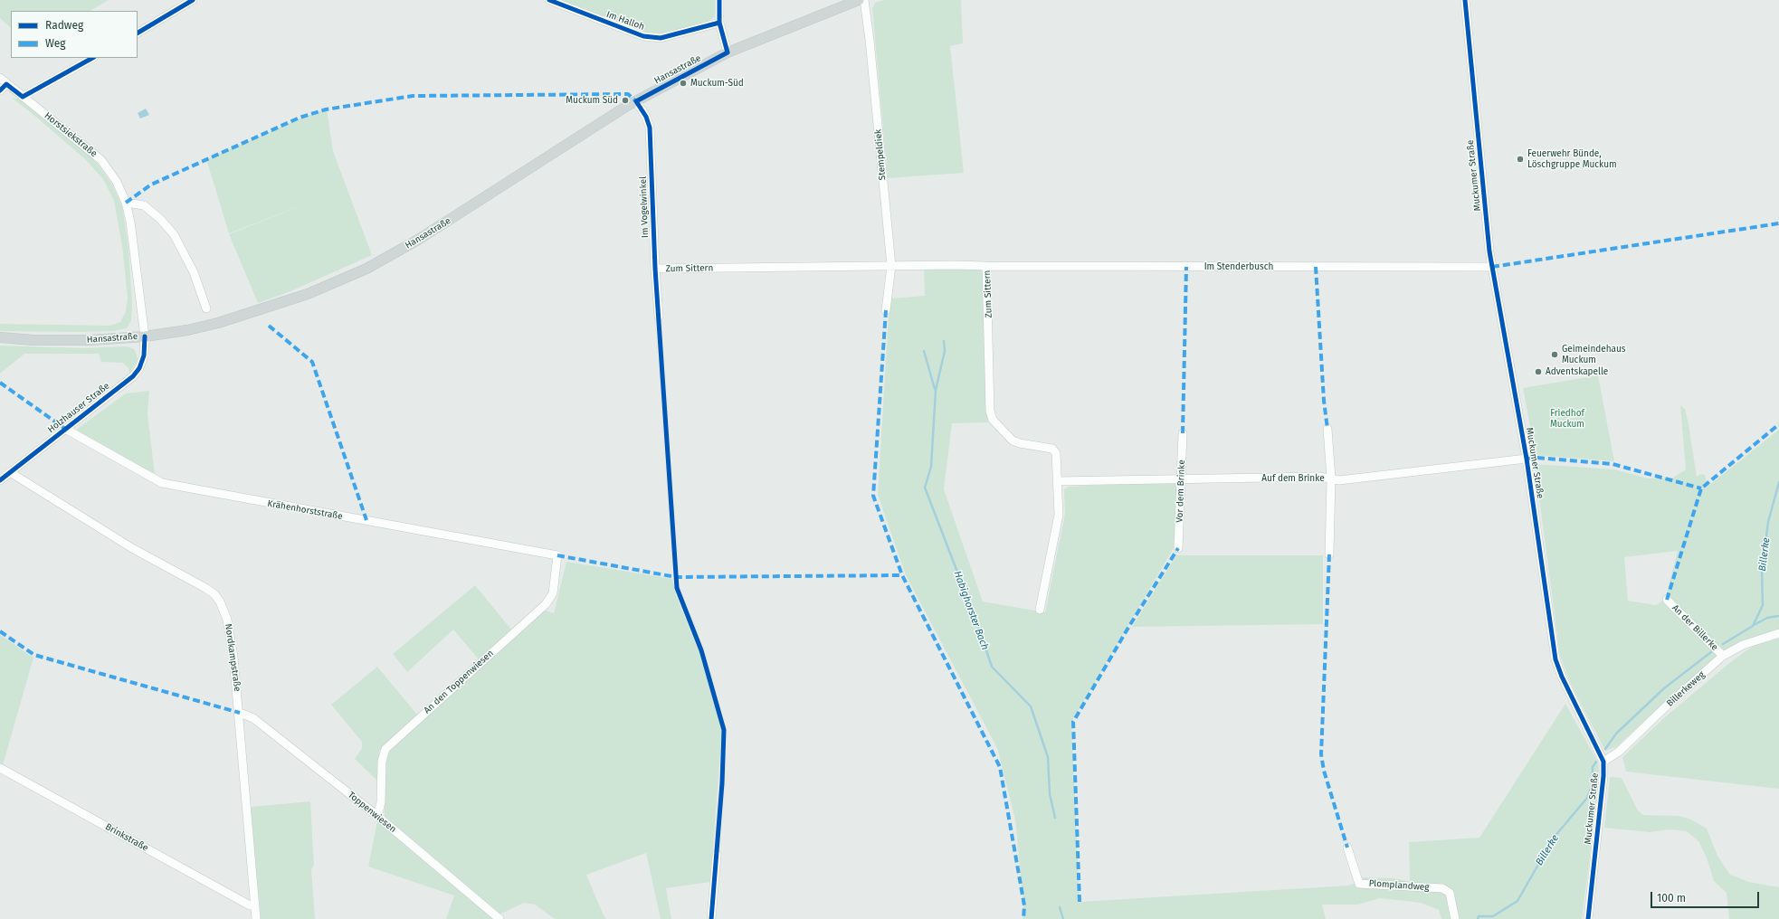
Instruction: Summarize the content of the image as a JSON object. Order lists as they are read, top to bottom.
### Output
{
  "streets": {
    "main road": ["Hansastraße"],
    "street": [
      "Im Halloh",
      "Horstsiekstraße",
      "Stempeldiek",
      "Muckumer Straße",
      "Im Vogelwinkel",
      "Im Stenderbusch",
      "Zum Sittern",
      "Holzhauser Straße",
      "Auf dem Brinke",
      "Vor dem Brinke",
      "Krähenhorststraße",
      "An der Billerke",
      "Nordkampstraße",
      "An den Toppenwiesen",
      "Billerkeweg",
      "Toppenwiesen",
      "Brinkstraße",
      "Plomplandweg"
    ]
  },
  "crossings": [
    ["Hansastraße", "Horstsiekstraße"],
    ["Hansastraße", "Im Vogelwinkel"],
    ["Hansastraße", "Holzhauser Straße"],
    ["Horstsiekstraße", "Holzhauser Straße"],
    ["Stempeldiek", "Zum Sittern"],
    ["Muckumer Straße", "Im Stenderbusch"],
    ["Muckumer Straße", "Auf dem Brinke"],
    ["Muckumer Straße", "Billerkeweg"],
    ["Im Vogelwinkel", "Zum Sittern"],
    ["Im Stenderbusch", "Zum Sittern"],
    ["Zum Sittern", "Auf dem Brinke"],
    ["Holzhauser Straße", "Krähenhorststraße"],
    ["Holzhauser Straße", "Nordkampstraße"],
    ["Auf dem Brinke", "Vor dem Brinke"],
    ["Krähenhorststraße", "An den Toppenwiesen"],
    ["An der Billerke", "Billerkeweg"],
    ["Nordkampstraße", "Toppenwiesen"],
    ["Nordkampstraße", "Brinkstraße"],
    ["An den Toppenwiesen", "Toppenwiesen"]
  ],
  "water": ["Billerke", "Habighorster Bach"],
  "parks": ["Friedhof Muckum"],
  "places": [
    "Muckum-Süd",
    "Muckum Süd",
    "Feuerwehr Bünde, Löschgruppe Muckum",
    "Geimeindehaus Muckum",
    "Adventskapelle"
  ],
  "legend": ["Radweg", "Weg"],
  "scale_bar": "100 m"
}
